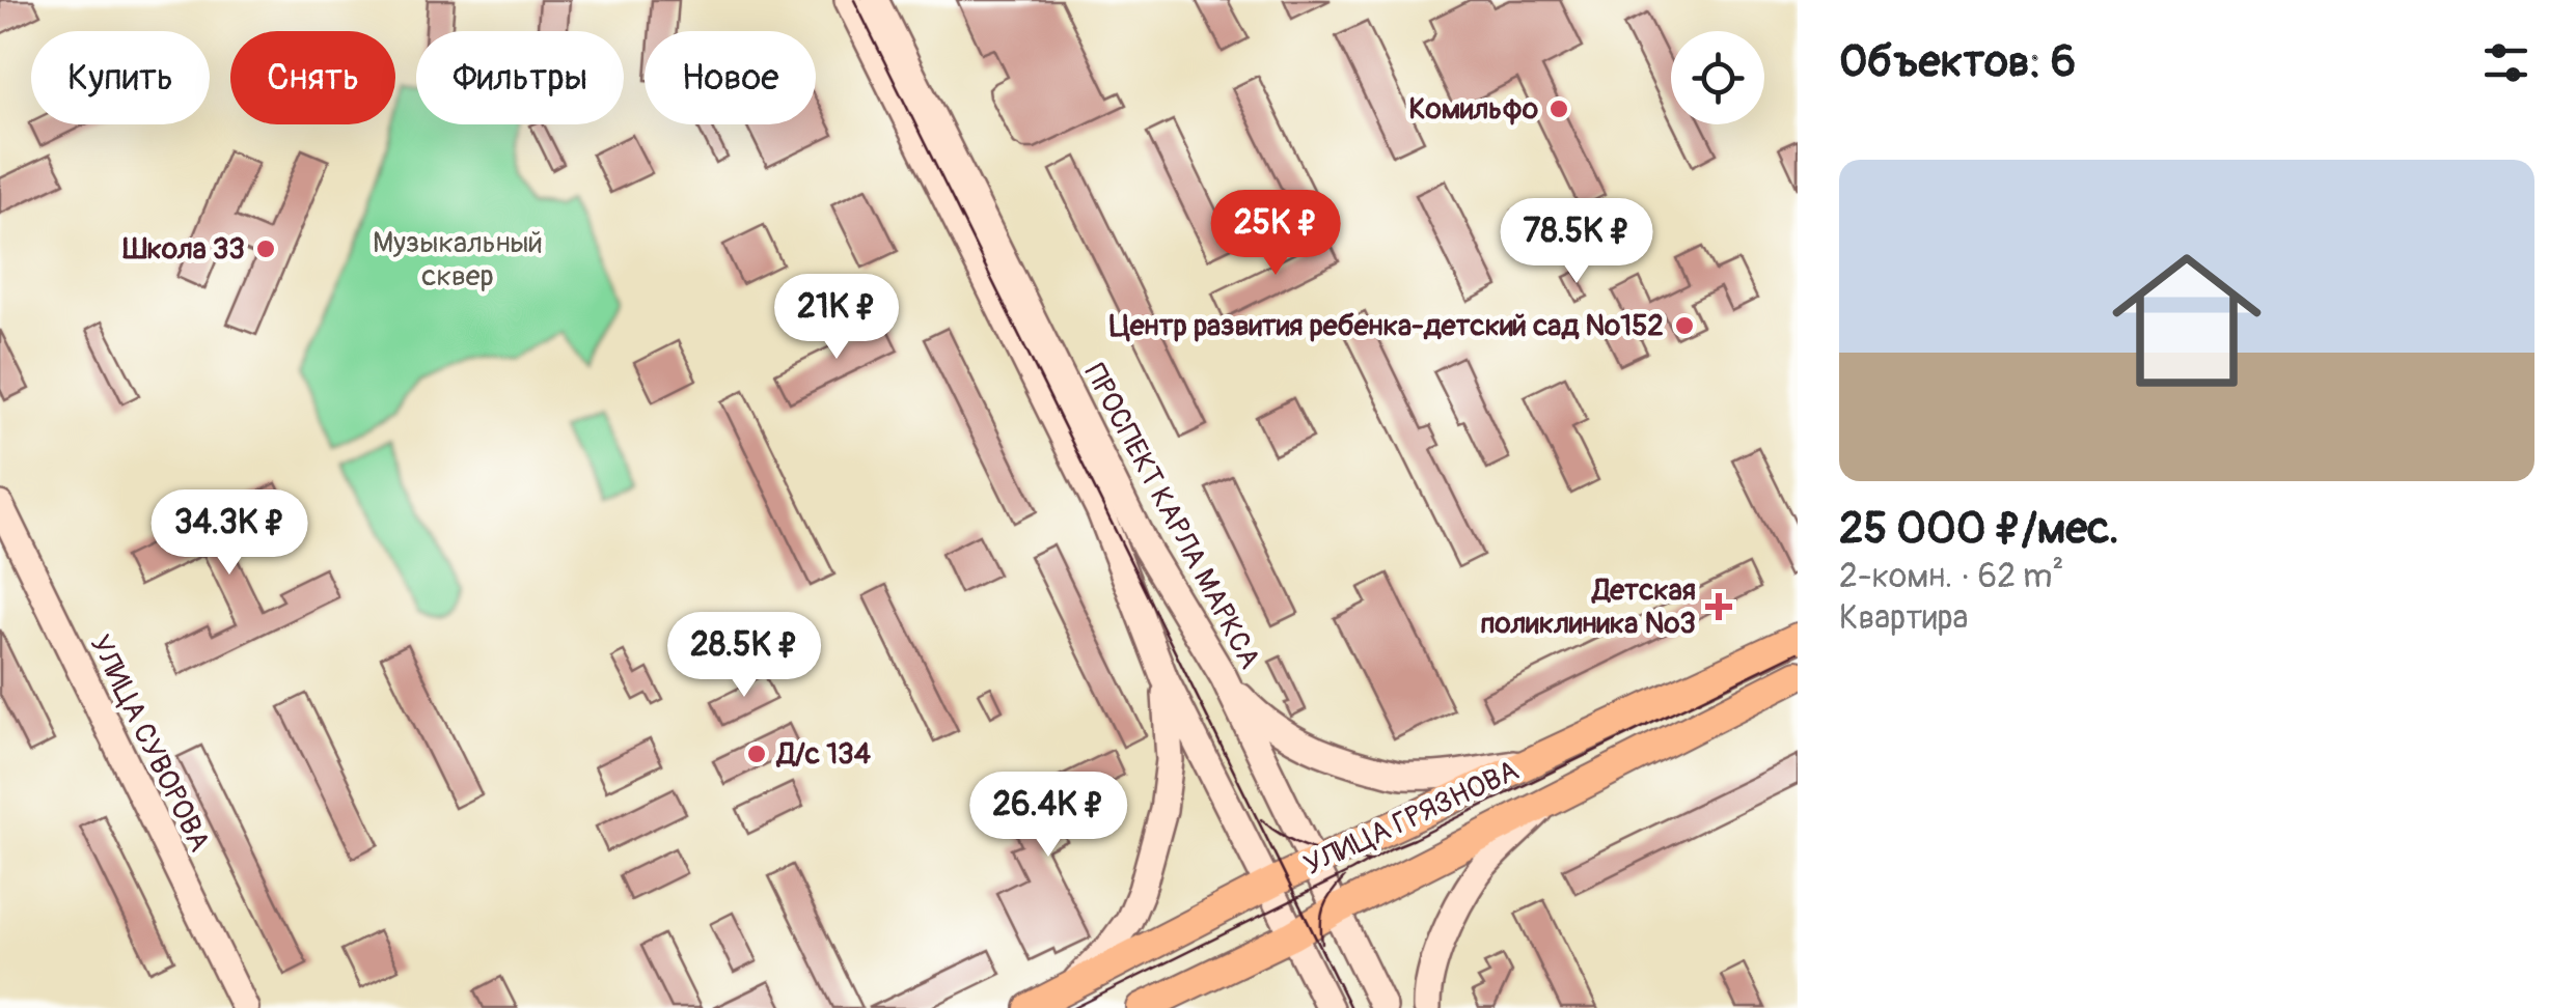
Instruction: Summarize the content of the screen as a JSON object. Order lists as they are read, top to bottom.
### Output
{
  "streets": {
    "main road": ["ПРОСПЕКТ КАРЛА МАРКСА", "УЛИЦА СУВОРОВА", "УЛИЦА ГРЯЗНОВА"]
  },
  "crossings": [
    ["ПРОСПЕКТ КАРЛА МАРКСА", "УЛИЦА ГРЯЗНОВА"]
  ],
  "parks": ["Музыкальный сквер"],
  "places": {
    "other": [
      "Комильфо",
      "Школа 33",
      "Центр развития ребенка-детский сад №152",
      "Д/с 134"
    ],
    "health": ["Детская поликлиника №3"]
  },
  "page": {
    "heading": "Объектов: 6",
    "chip": [
      "Купить",
      "Снять",
      "Фильтры",
      "Новое"
    ],
    "list": [
      {
        "name": "25 000 ₽/мес.",
        "note": "2-комн. · 62 m² · Квартира"
      }
    ],
    "price": [
      "25K ₽",
      "78.5K ₽",
      "21K ₽",
      "34.3K ₽",
      "28.5K ₽",
      "26.4K ₽"
    ]
  }
}
